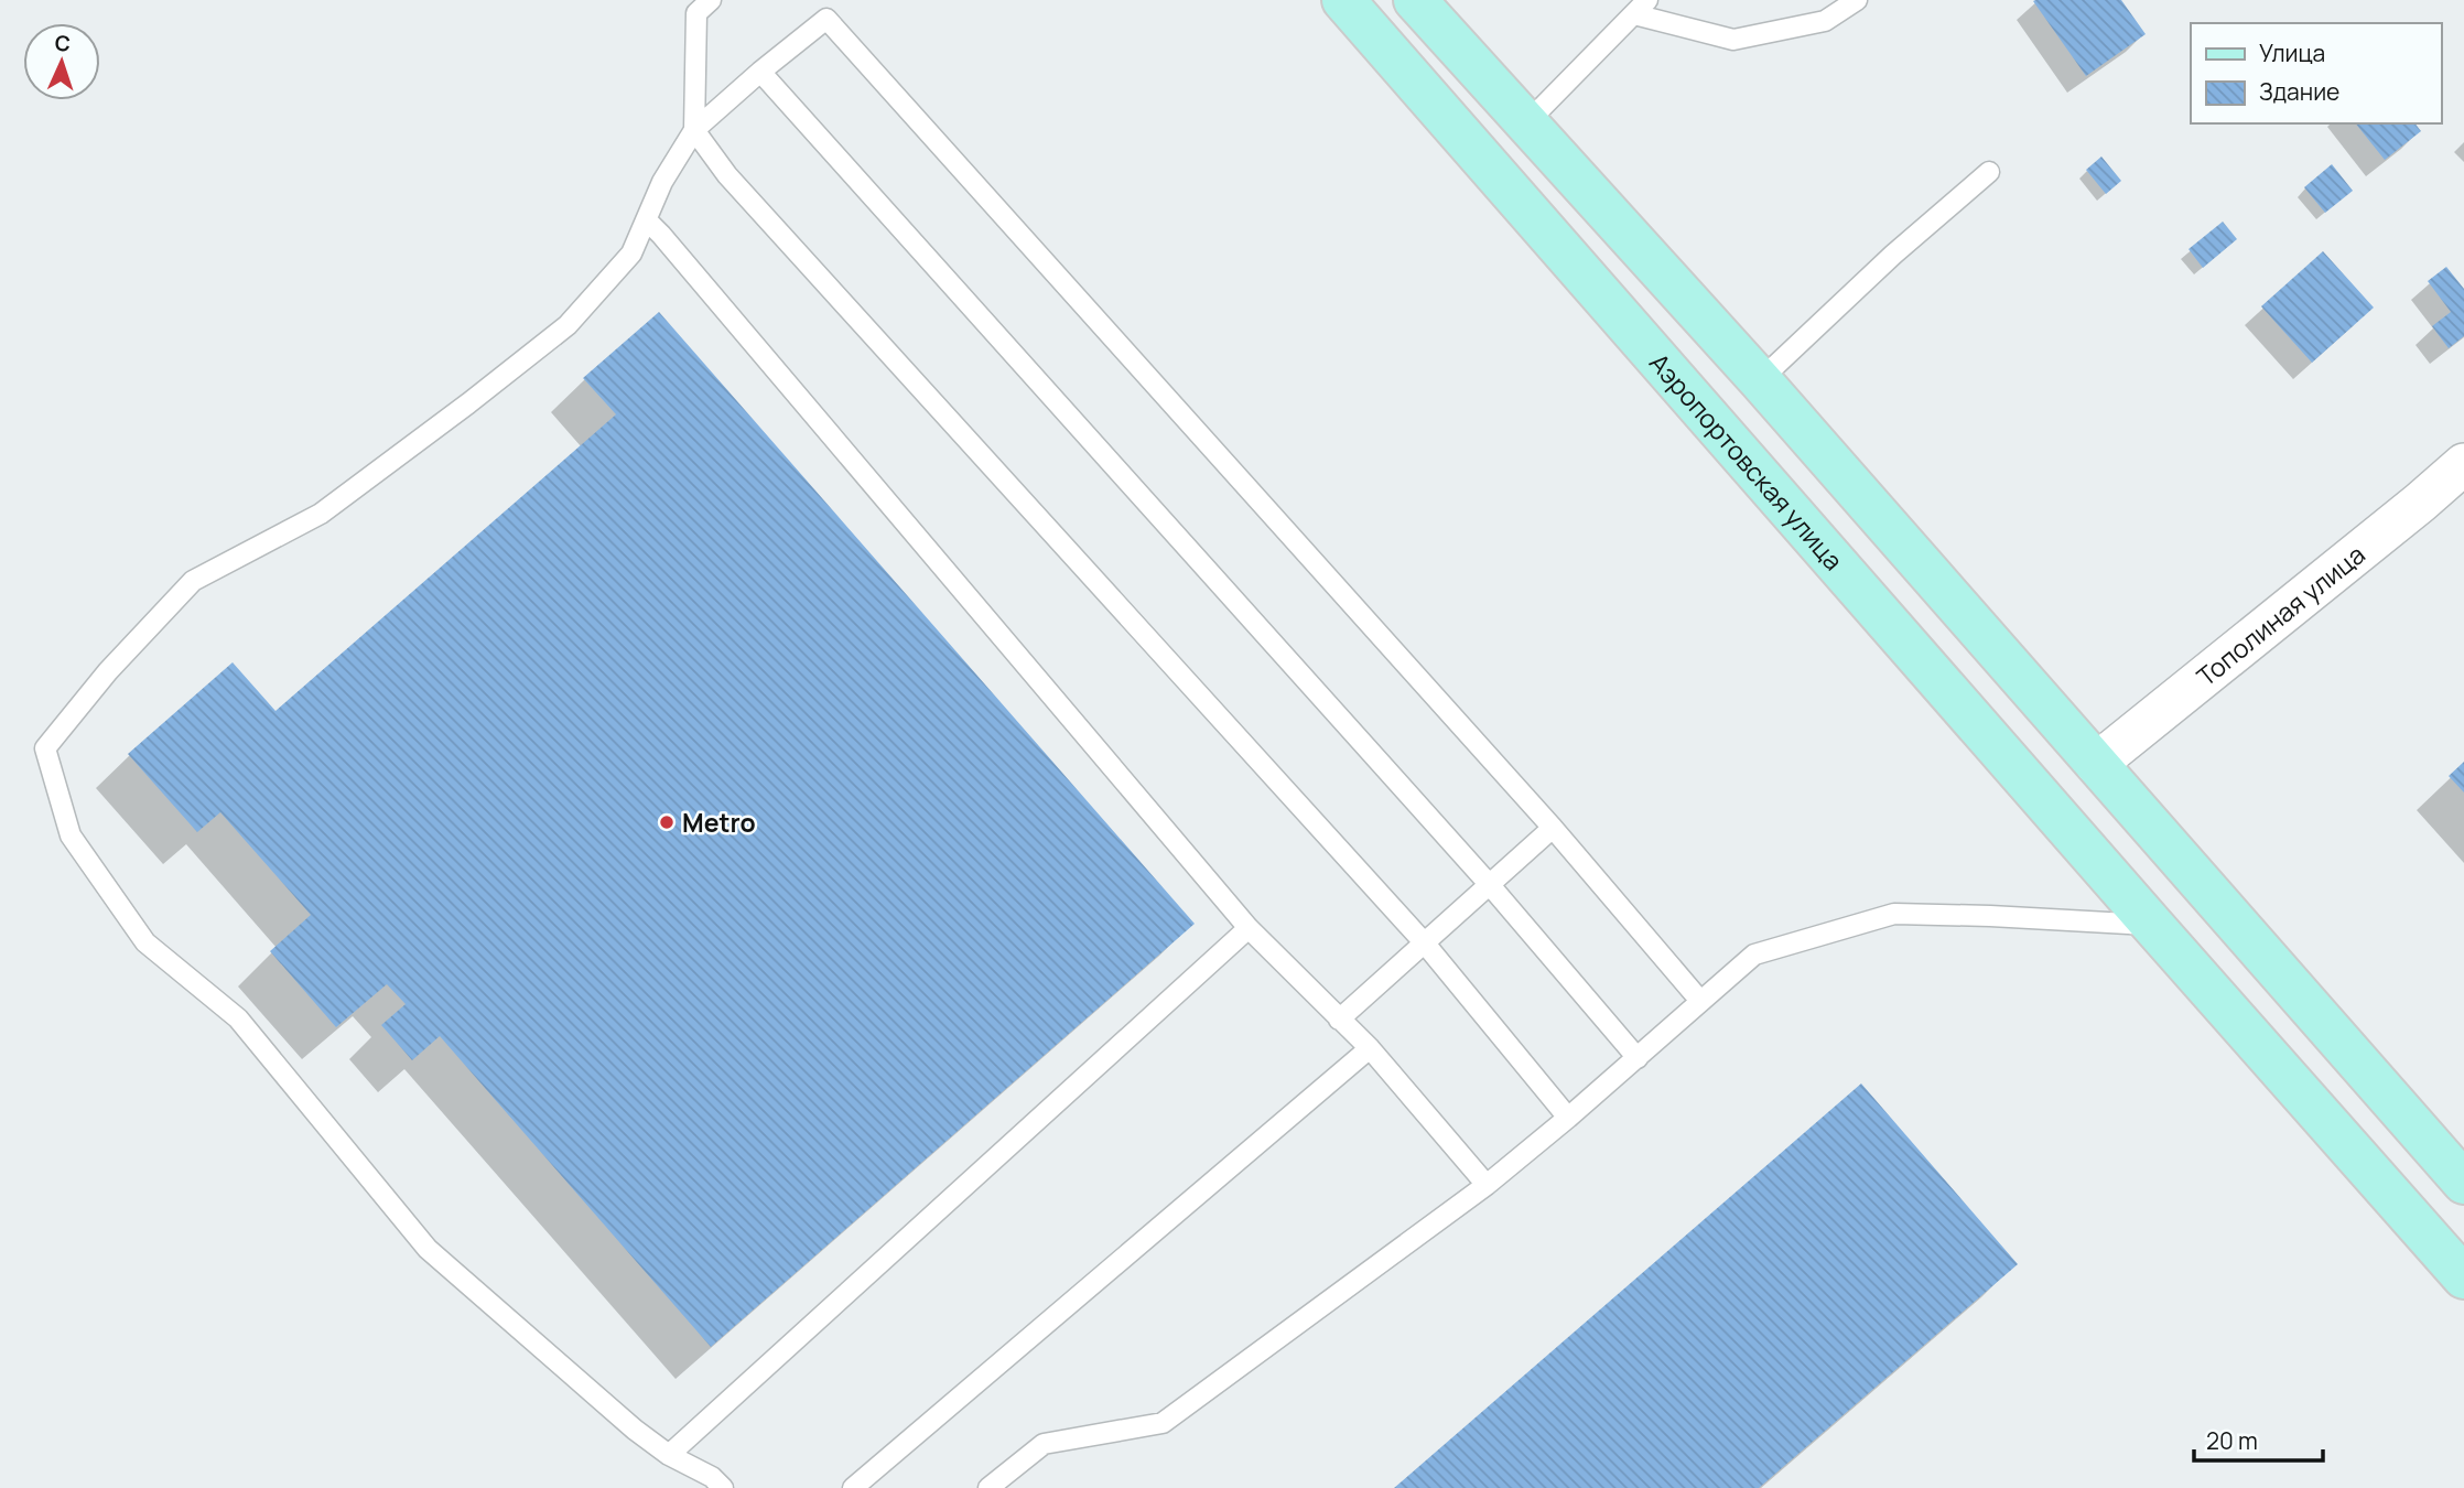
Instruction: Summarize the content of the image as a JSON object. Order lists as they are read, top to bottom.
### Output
{
  "streets": {
    "main road": ["Аэропортовская улица"],
    "street": ["Тополиная улица"]
  },
  "places": ["Metro"],
  "legend": ["Улица", "Здание"],
  "scale_bar": "20 m",
  "north": "top"
}
